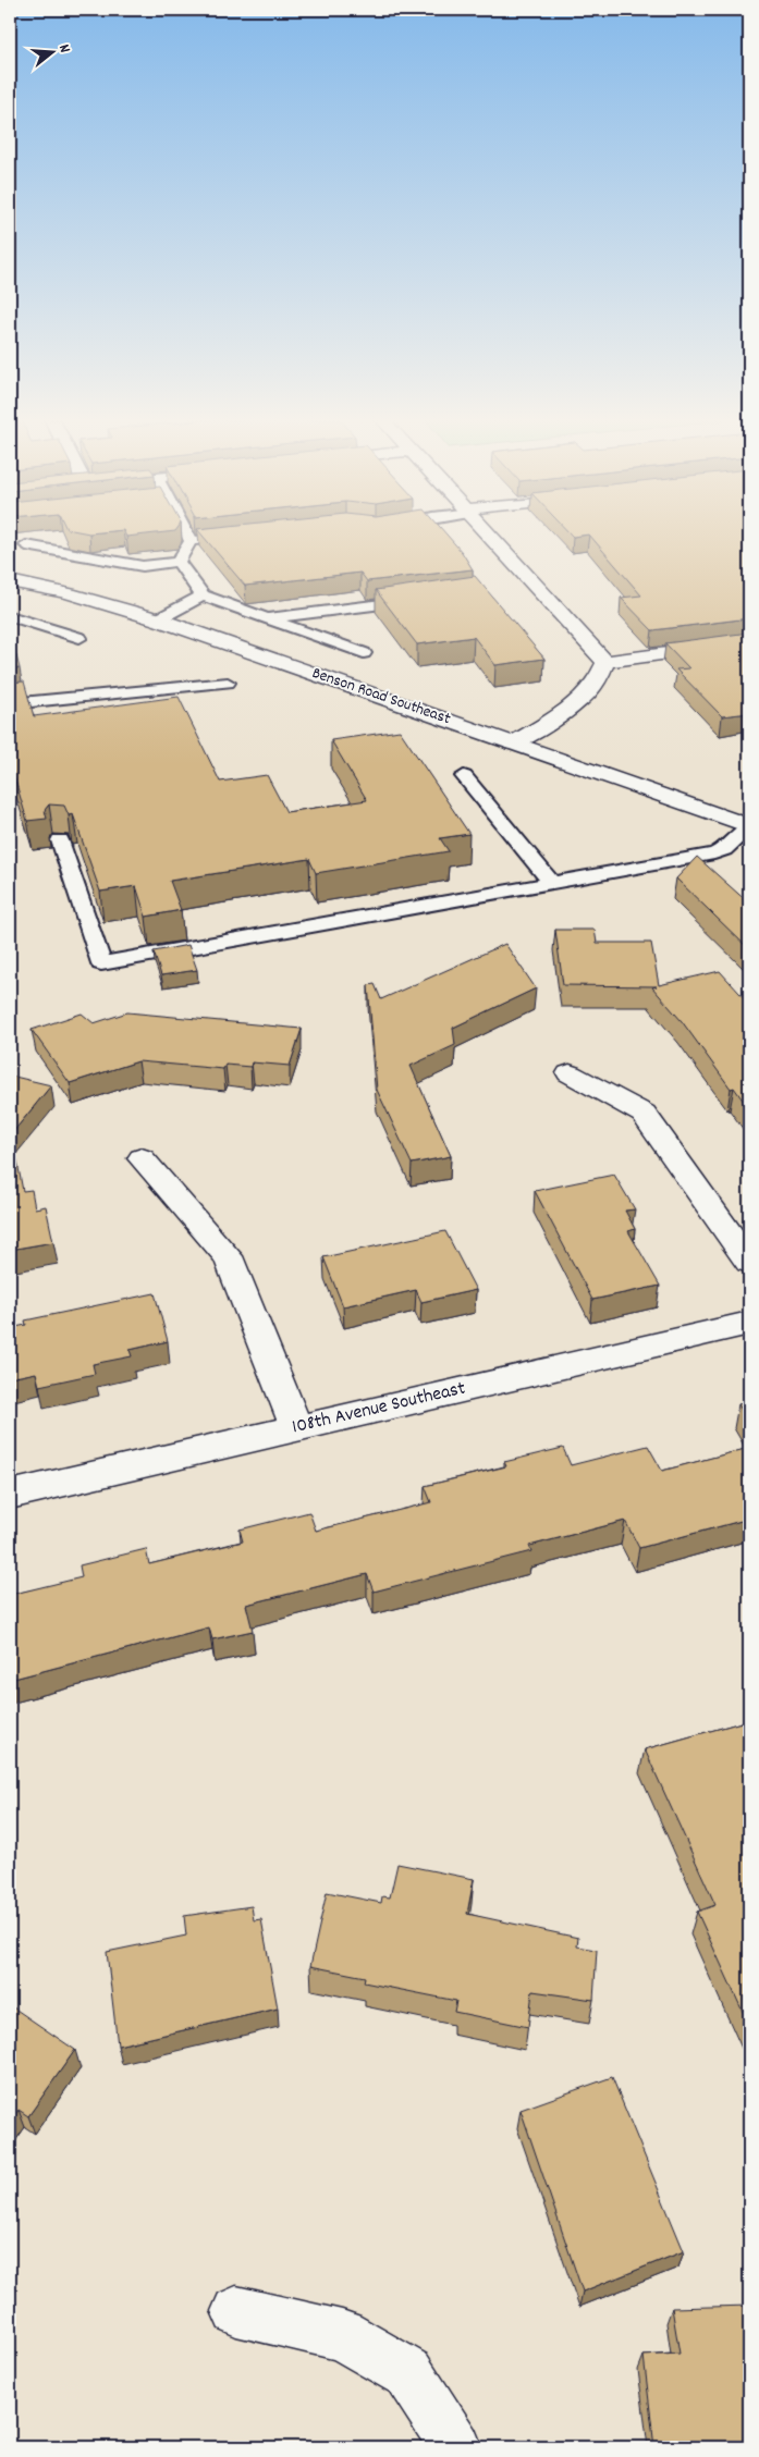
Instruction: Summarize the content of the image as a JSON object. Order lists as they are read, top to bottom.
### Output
{
  "streets": {
    "street": ["Benson Road Southeast", "108th Avenue Southeast"]
  },
  "north": "right"
}
